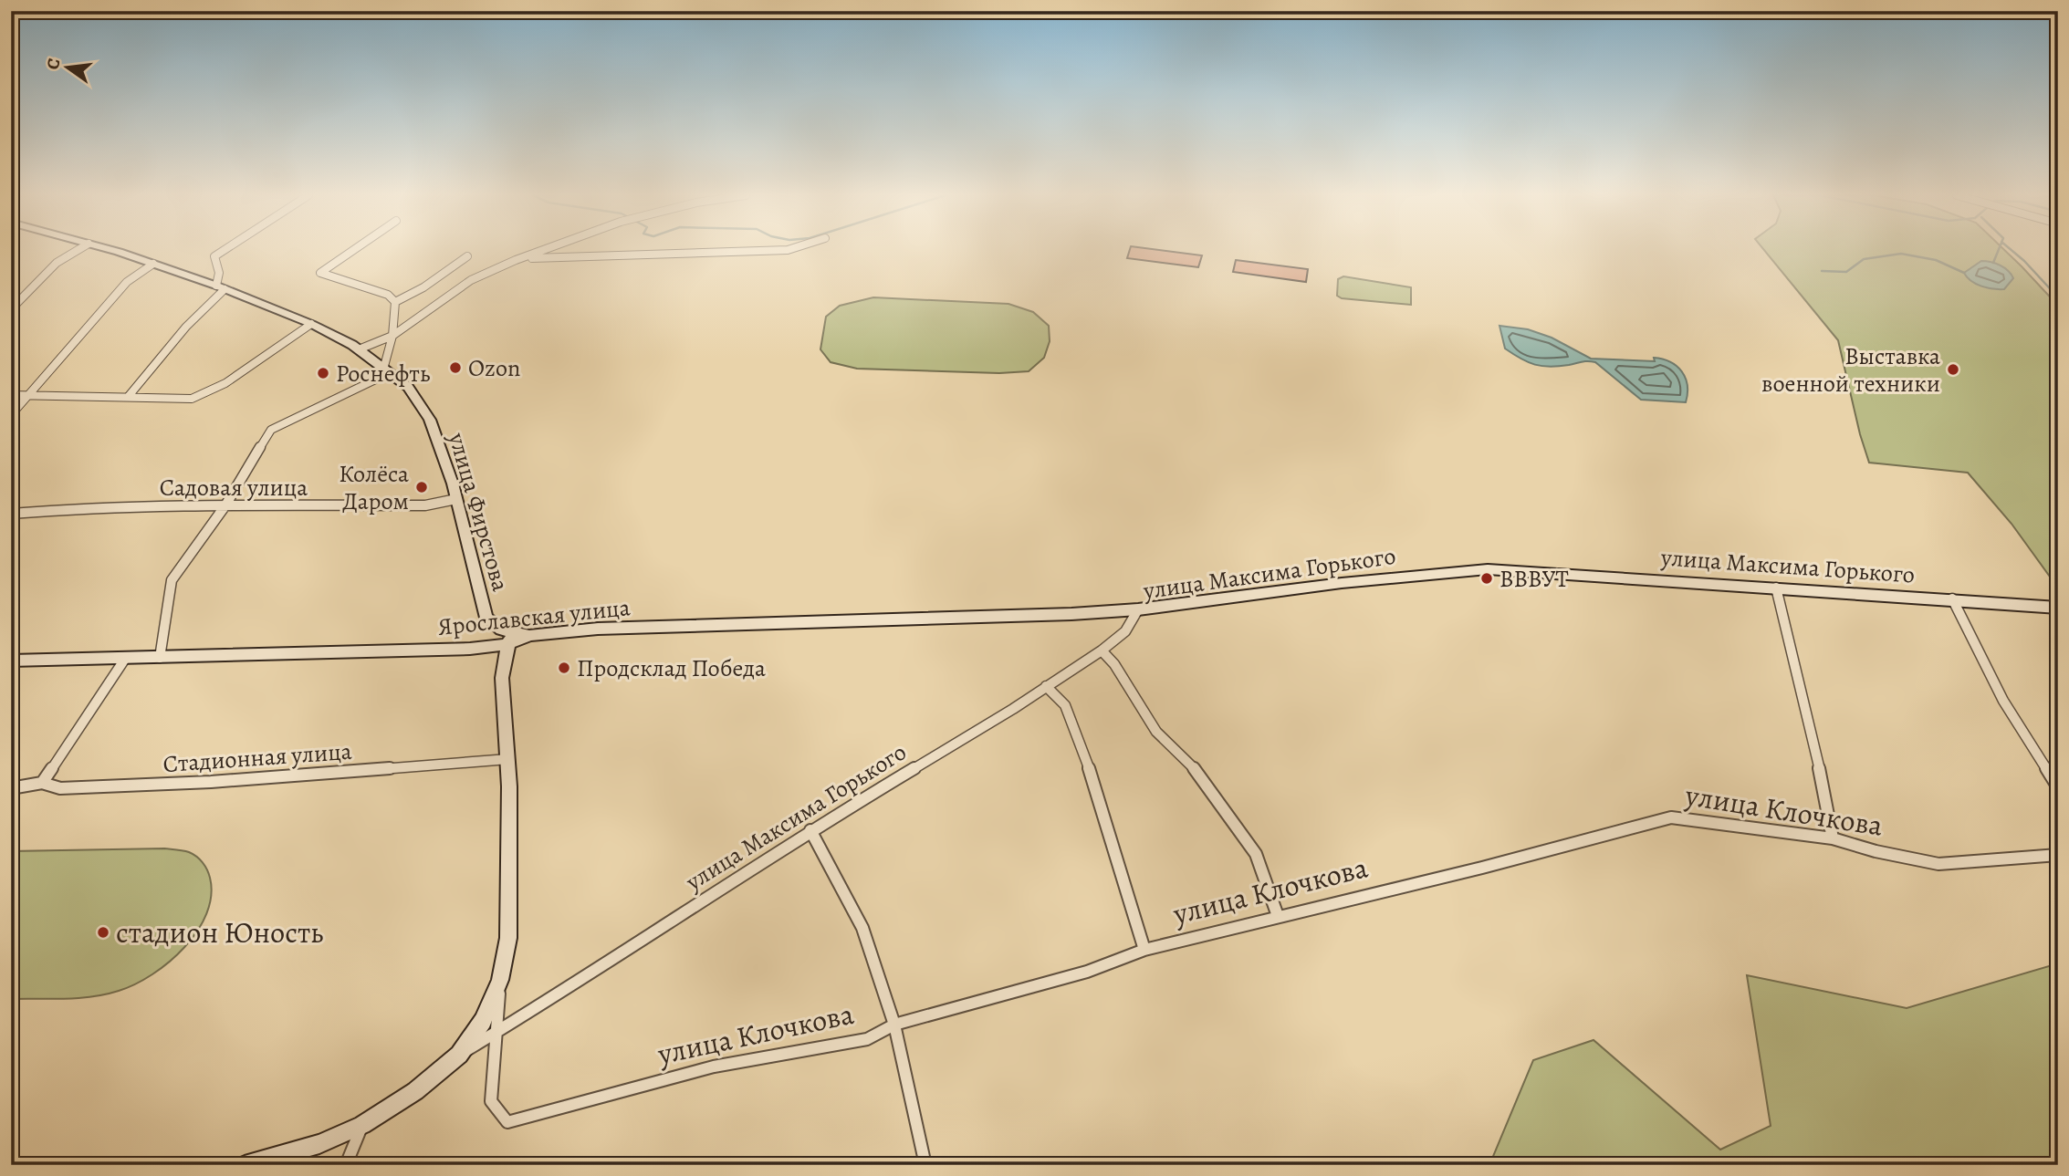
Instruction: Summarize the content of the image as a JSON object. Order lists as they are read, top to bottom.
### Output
{
  "streets": {
    "main road": ["улица Фирстова", "улица Максима Горького", "Ярославская улица"],
    "street": ["Садовая улица", "Стадионная улица", "улица Клочкова"]
  },
  "crossings": [
    ["Садовая улица", "улица Фирстова"],
    ["улица Фирстова", "Ярославская улица"],
    ["улица Максима Горького", "Ярославская улица"],
    ["улица Максима Горького", "улица Клочкова"]
  ],
  "places": [
    "Ozon",
    "Выставка военной техники",
    "Роснефть",
    "Колёса Даром",
    "ВВВУТ",
    "Продсклад Победа",
    "стадион Юность"
  ],
  "north": "left"
}
